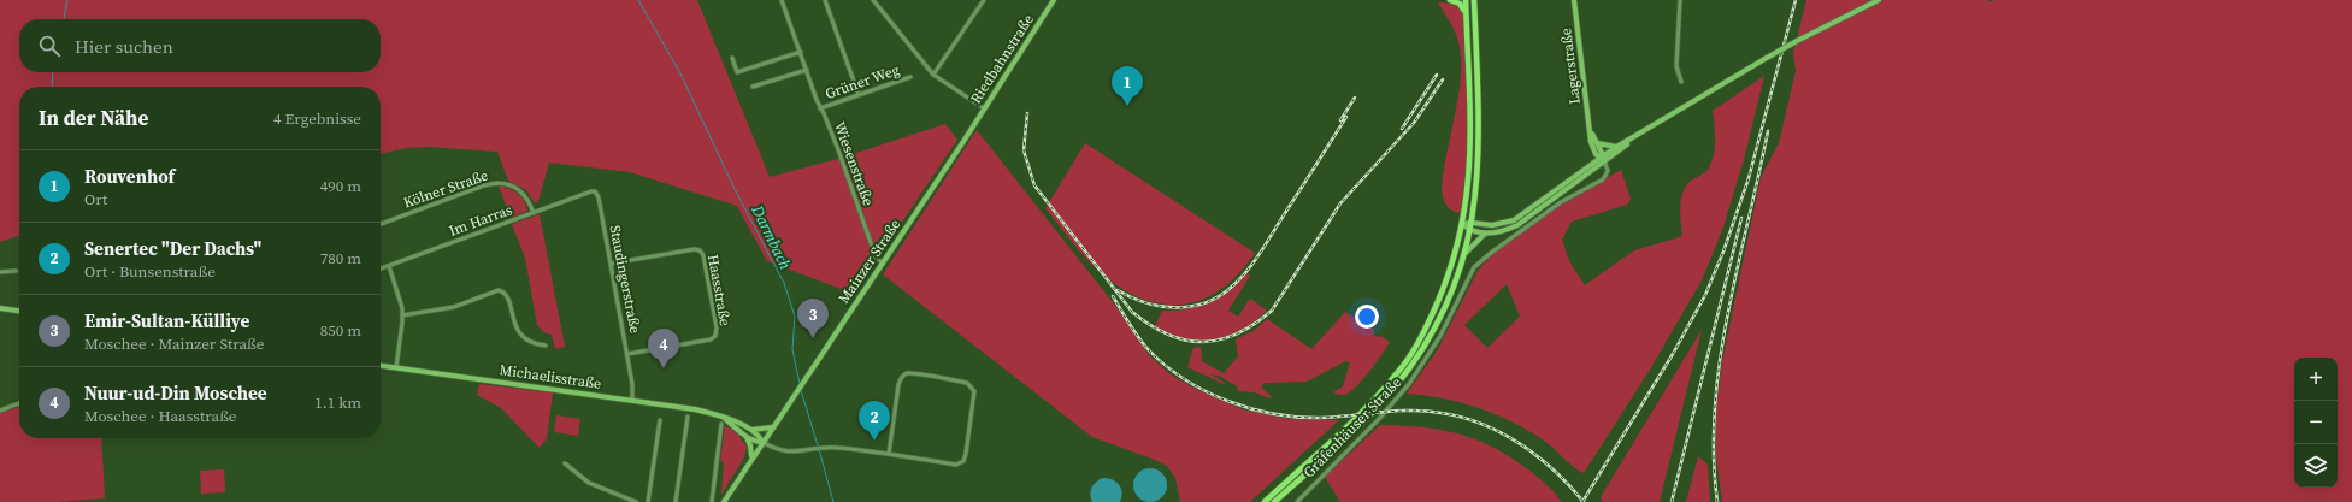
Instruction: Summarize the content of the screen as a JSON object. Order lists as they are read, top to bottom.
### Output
{
  "streets": {
    "main road": [
      "Riedbahnstraße",
      "Lagerstraße",
      "Mainzer Straße",
      "Michaelisstraße"
    ],
    "street": [
      "Grüner Weg",
      "Wiesenstraße",
      "Kölner Straße",
      "Im Harras",
      "Staudingerstraße",
      "Haasstraße",
      "Gräfenhäuser Straße"
    ]
  },
  "crossings": [
    ["Riedbahnstraße", "Mainzer Straße"],
    ["Lagerstraße", "Gräfenhäuser Straße"],
    ["Grüner Weg", "Wiesenstraße"],
    ["Wiesenstraße", "Mainzer Straße"],
    ["Kölner Straße", "Im Harras"],
    ["Im Harras", "Staudingerstraße"],
    ["Mainzer Straße", "Michaelisstraße"],
    ["Staudingerstraße", "Haasstraße"],
    ["Staudingerstraße", "Michaelisstraße"]
  ],
  "water": ["Darmbach"],
  "page": {
    "search": "Hier suchen",
    "pins": [
      "1",
      "3",
      "4",
      "2"
    ],
    "heading": ["In der Nähe", "4 Ergebnisse"],
    "list": [
      {
        "mark": "1",
        "name": "Rouvenhof",
        "note": "Ort",
        "value": "490 m"
      },
      {
        "mark": "2",
        "name": "Senertec \"Der Dachs\"",
        "note": "Ort · Bunsenstraße",
        "value": "780 m"
      },
      {
        "mark": "3",
        "name": "Emir-Sultan-Külliye",
        "note": "Moschee · Mainzer Straße",
        "value": "850 m"
      },
      {
        "mark": "4",
        "name": "Nuur-ud-Din Moschee",
        "note": "Moschee · Haasstraße",
        "value": "1.1 km"
      }
    ],
    "map_buttons": ["+", "−"]
  }
}
